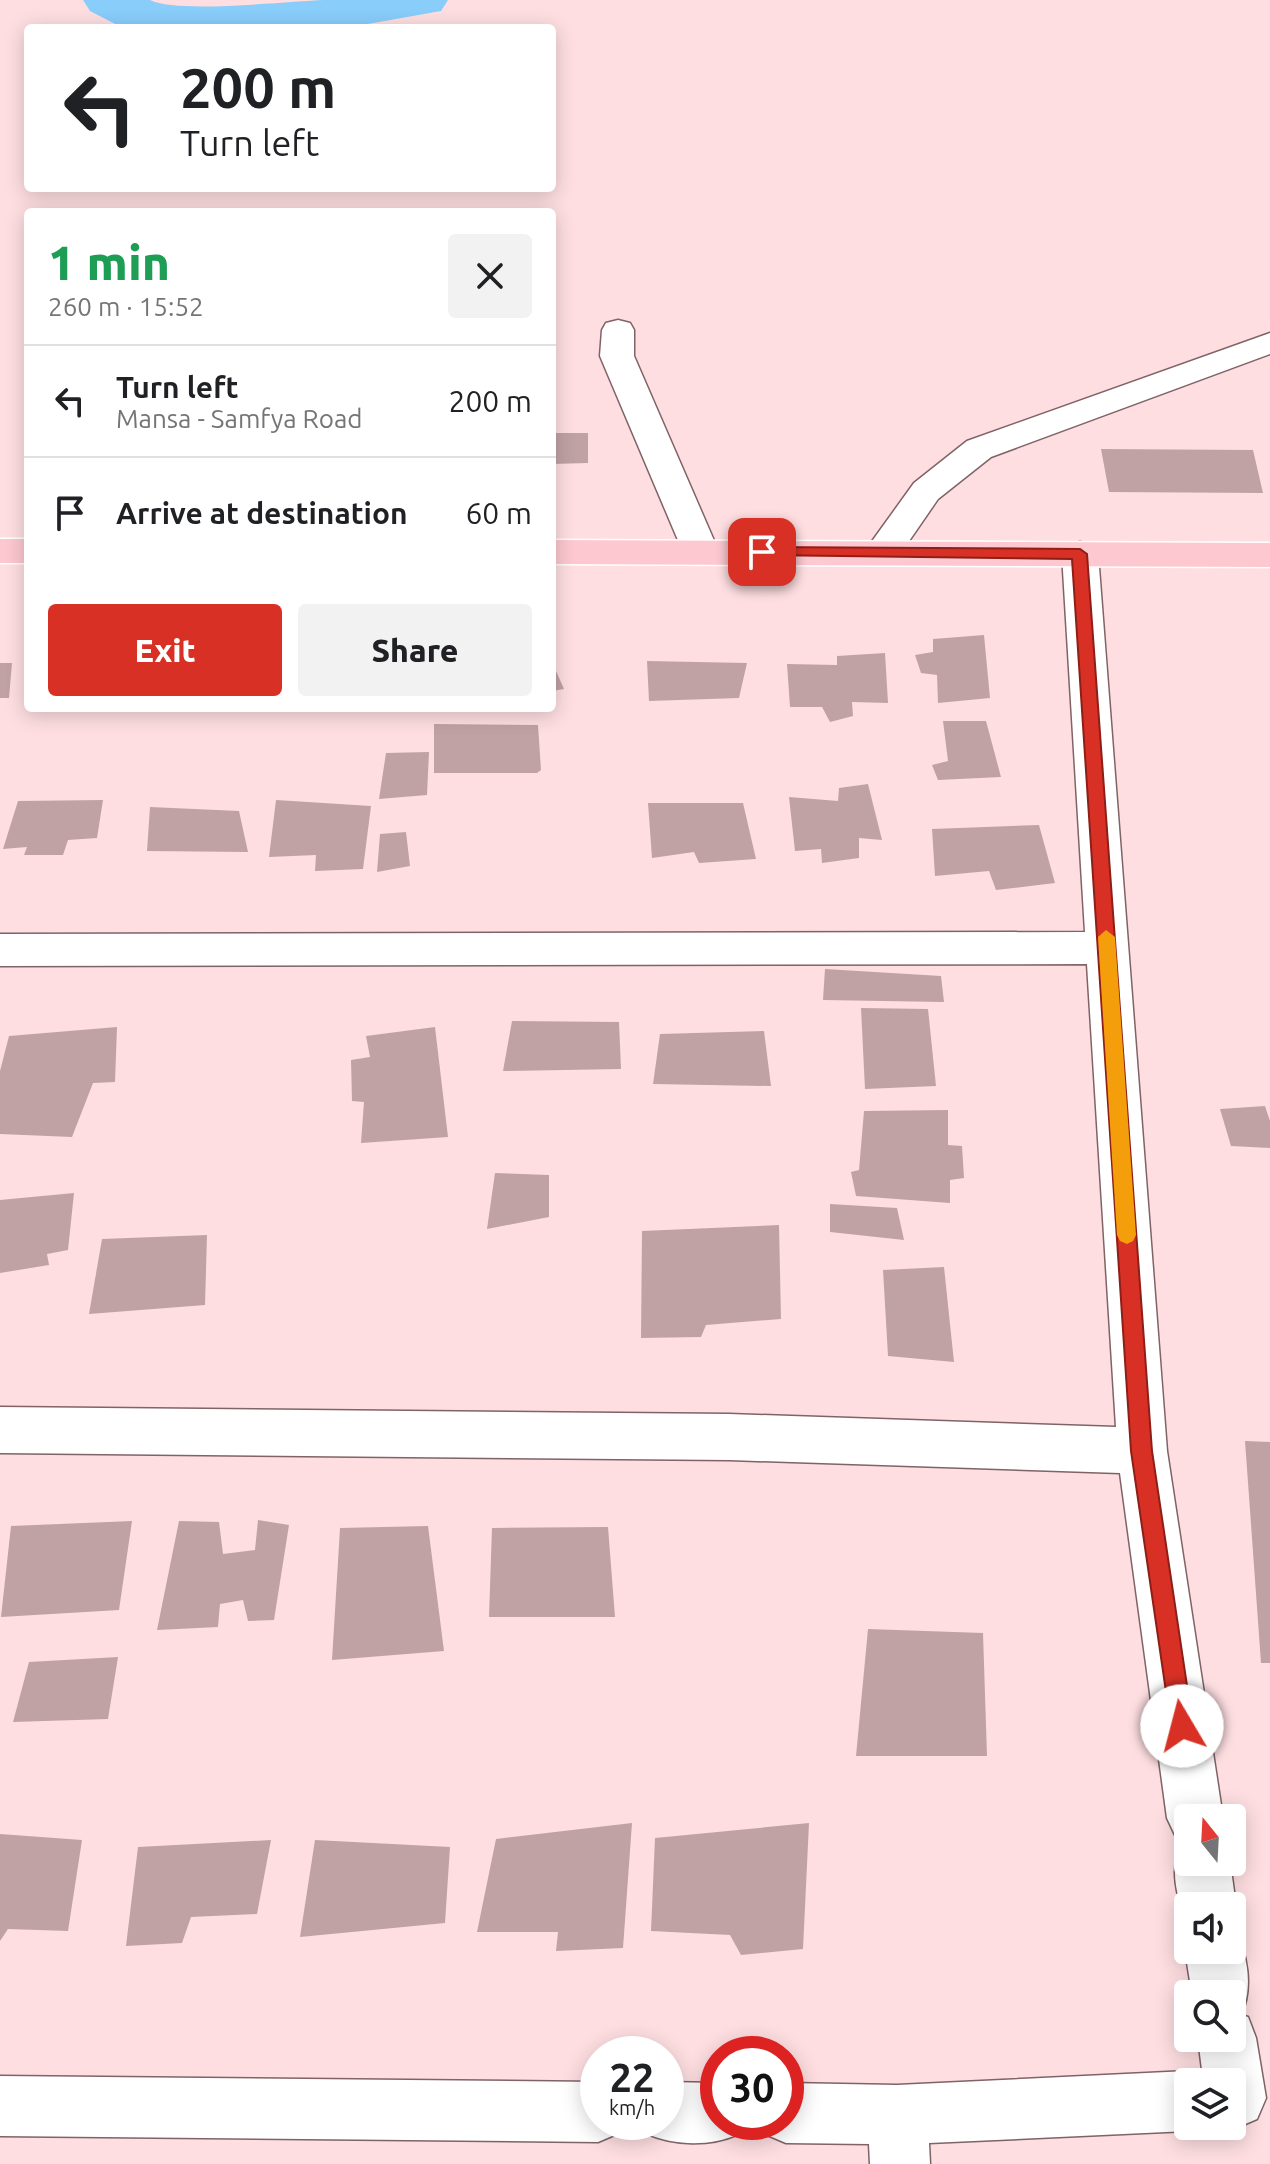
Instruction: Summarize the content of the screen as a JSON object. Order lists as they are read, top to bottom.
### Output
{
  "north": "top",
  "page": {
    "turn": ["200 m", "Turn left"],
    "heading": ["1 min", "260 m · 15:52"],
    "list": [
      {
        "name": "Turn left",
        "note": "Mansa - Samfya Road",
        "value": "200 m"
      },
      {
        "name": "Arrive at destination",
        "value": "60 m"
      }
    ],
    "buttons": ["Exit", "Share"],
    "speed": "22 km/h",
    "limit": "30"
  }
}
